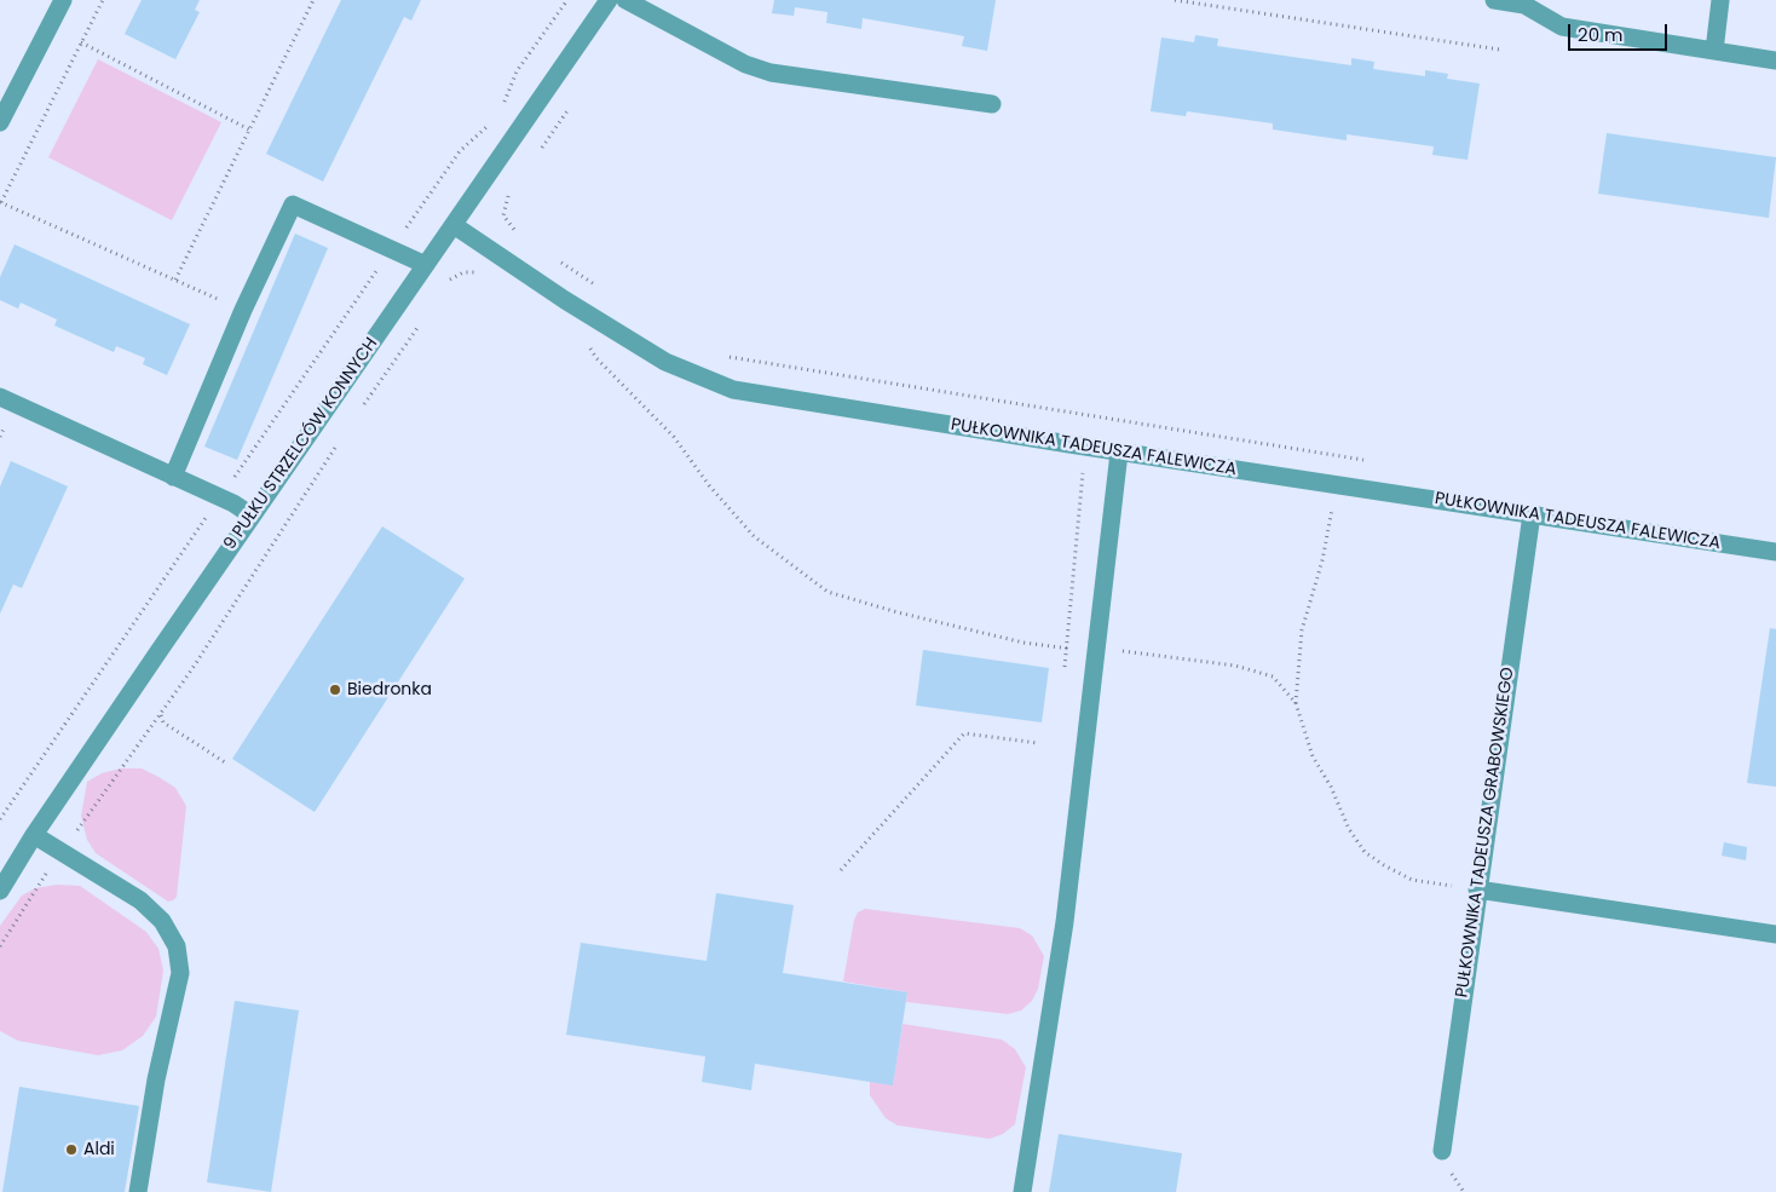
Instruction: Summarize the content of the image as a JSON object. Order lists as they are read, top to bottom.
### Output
{
  "streets": {
    "street": ["9 PUŁKU STRZELCÓW KONNYCH", "PUŁKOWNIKA TADEUSZA FALEWICZA", "PUŁKOWNIKA TADEUSZA GRABOWSKIEGO"]
  },
  "crossings": [
    ["9 PUŁKU STRZELCÓW KONNYCH", "PUŁKOWNIKA TADEUSZA FALEWICZA"],
    ["PUŁKOWNIKA TADEUSZA FALEWICZA", "PUŁKOWNIKA TADEUSZA GRABOWSKIEGO"]
  ],
  "places": ["Biedronka", "Aldi"],
  "scale_bar": "20 m"
}
